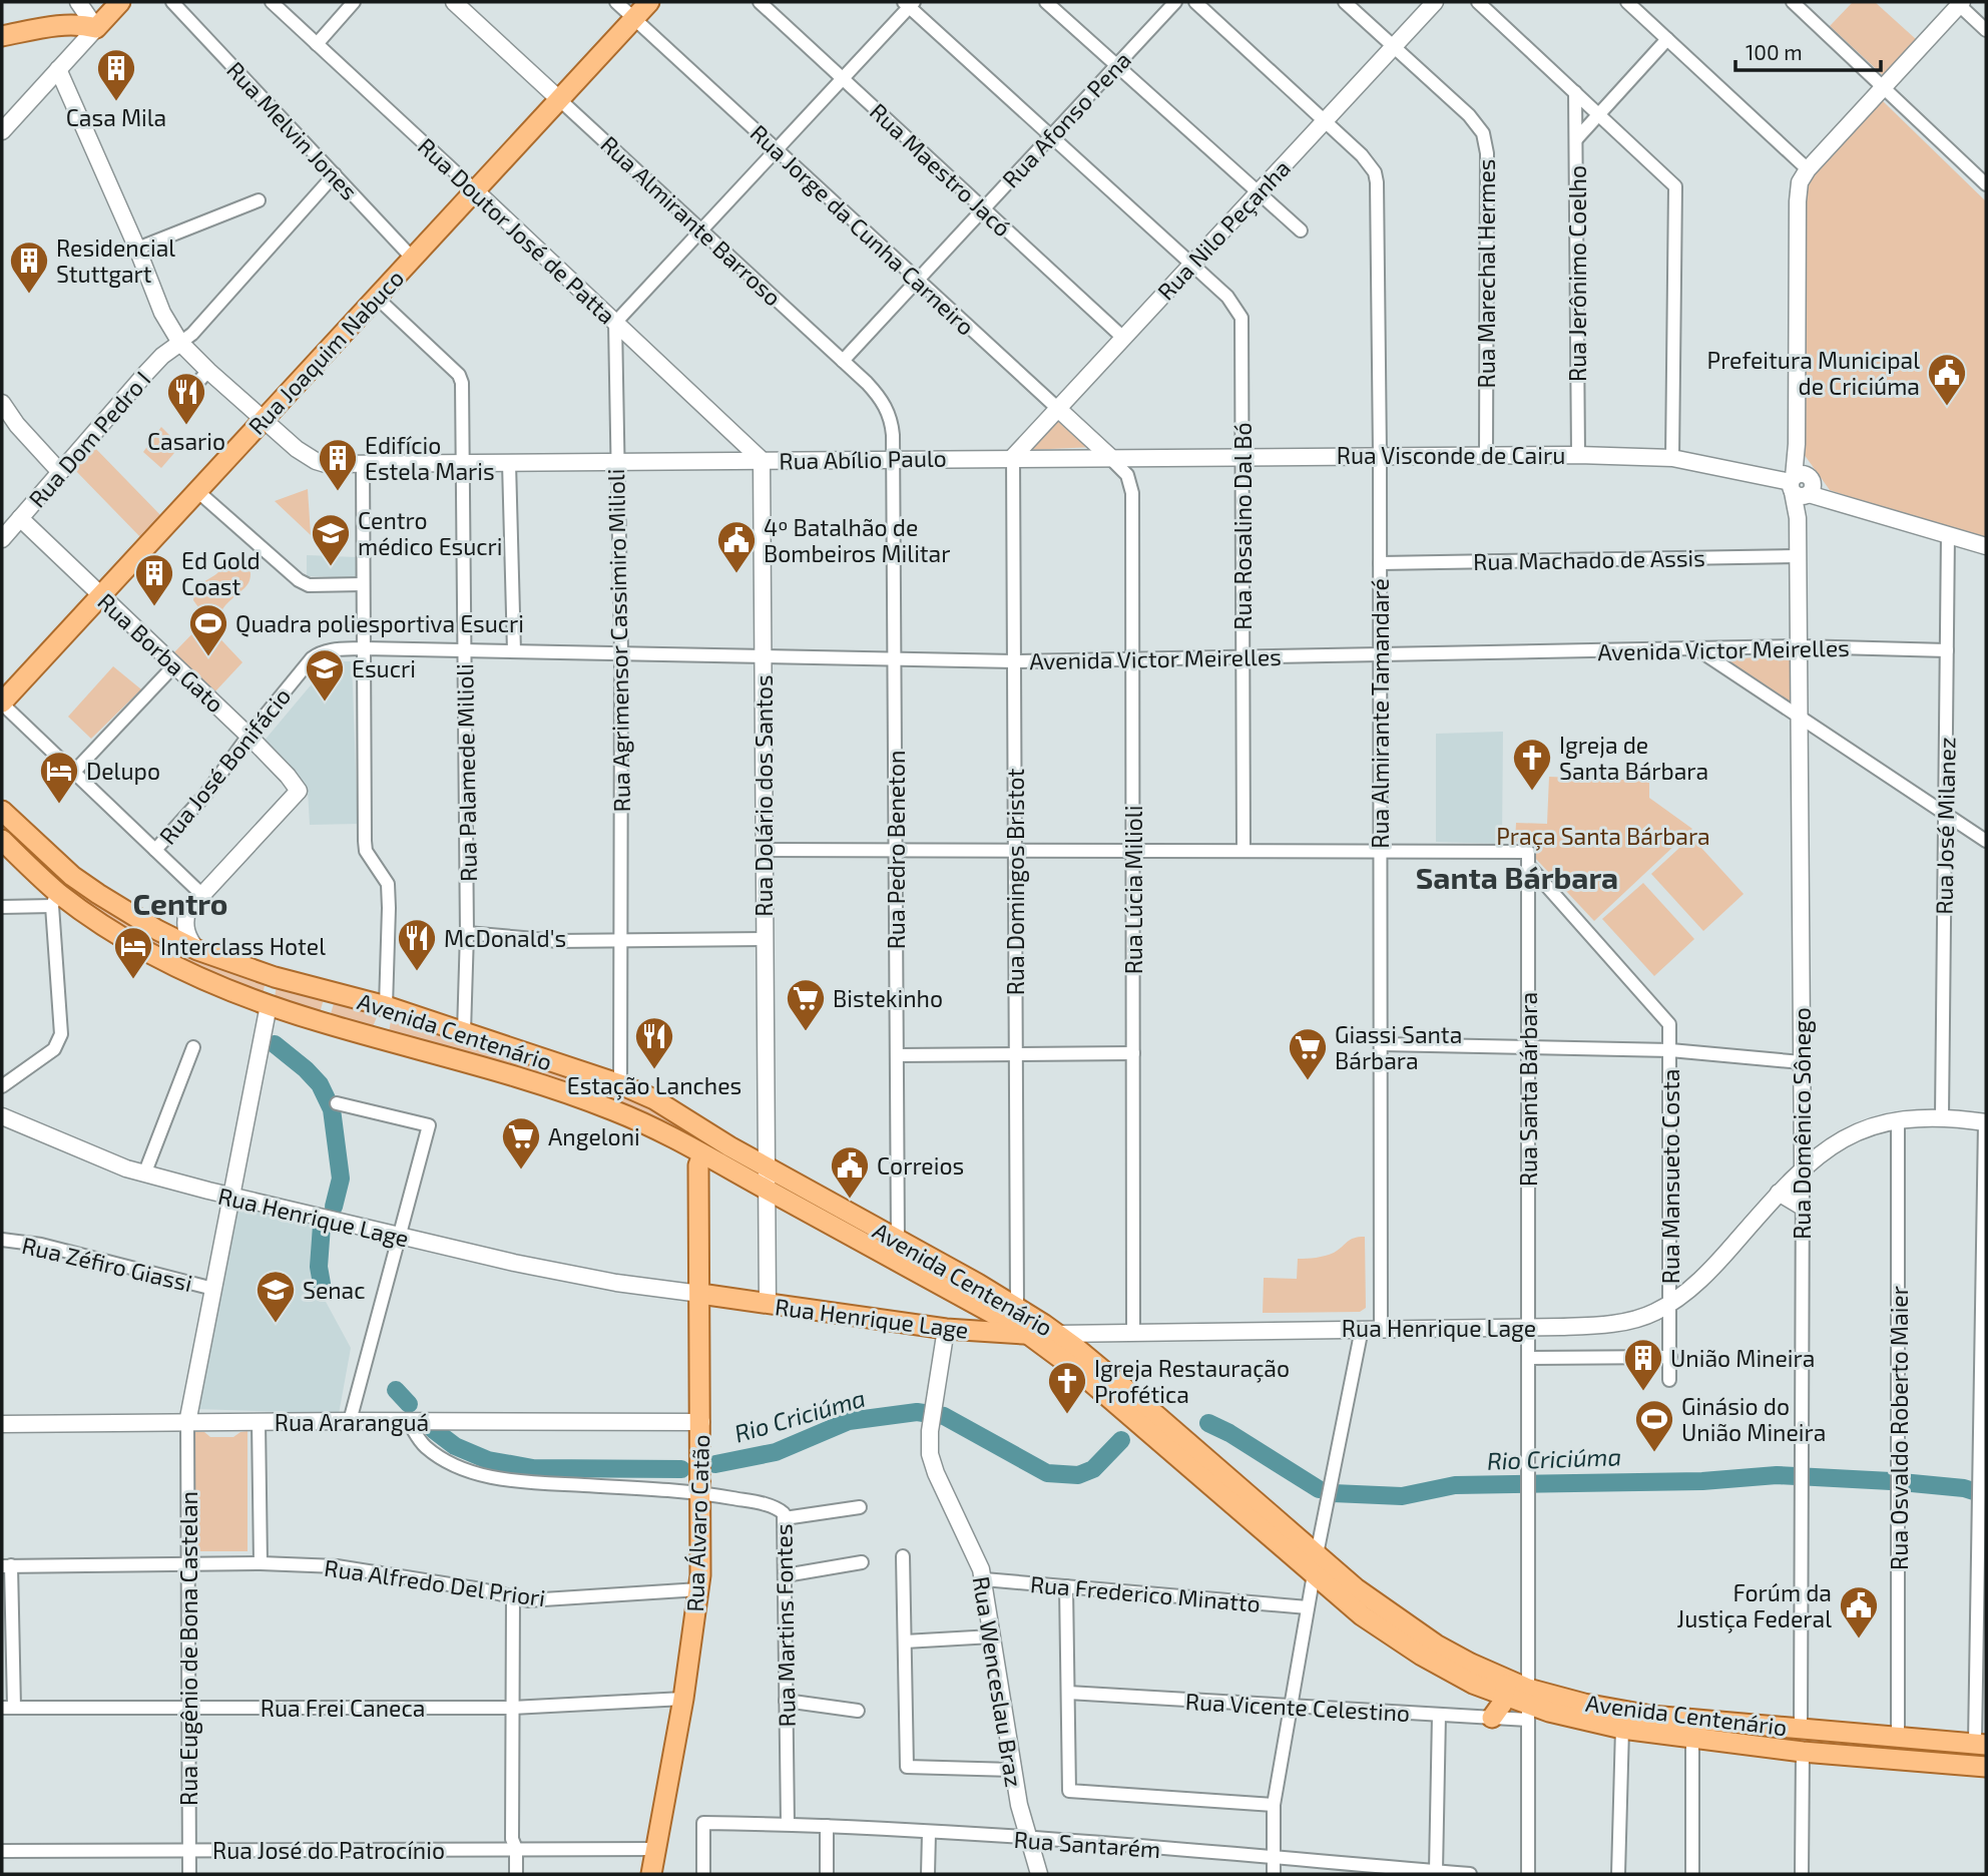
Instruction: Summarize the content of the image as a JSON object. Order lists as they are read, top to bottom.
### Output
{
  "streets": {
    "main road": [
      "Rua Joaquim Nabuco",
      "Avenida Centenário",
      "Rua Henrique Lage",
      "Rua Álvaro Catão"
    ],
    "street": [
      "Rua Afonso Pena",
      "Rua Melvin Jones",
      "Rua Maestro Jacó",
      "Rua Almirante Barroso",
      "Rua Jorge da Cunha Carneiro",
      "Rua Nilo Peçanha",
      "Rua Doutor José de Patta",
      "Rua Marechal Hermes",
      "Rua Jerônimo Coelho",
      "Rua Dom Pedro I",
      "Rua Visconde de Cairu",
      "Rua Abílio Paulo",
      "Rua Rosalino Dal Bó",
      "Rua Machado de Assis",
      "Rua Agrimensor Cassimiro Milioli",
      "Avenida Victor Meirelles",
      "Rua Borba Gato",
      "Rua Almirante Tamandaré",
      "Rua José Bonifácio",
      "Rua Palamede Milioli",
      "Rua Dolário dos Santos",
      "Rua José Milanez",
      "Rua Pedro Beneton",
      "Rua Domingos Bristot",
      "Rua Lúcia Milioli",
      "Rua Santa Bárbara",
      "Rua Domênico Sônego",
      "Rua Mansueto Costa",
      "Rua Zéfiro Giassi",
      "Rua Araranguá",
      "Rua Osvaldo Roberto Maier",
      "Rua Alfredo Del Priori",
      "Rua Frederico Minatto",
      "Rua Martins Fontes",
      "Rua Eugênio de Bona Castelan",
      "Rua Wenceslau Braz",
      "Rua Vicente Celestino",
      "Rua Frei Caneca",
      "Rua Santarém",
      "Rua José do Patrocínio"
    ]
  },
  "crossings": [
    ["Rua Afonso Pena", "Rua Maestro Jacó"],
    ["Rua Afonso Pena", "Rua Almirante Barroso"],
    ["Rua Afonso Pena", "Rua Jorge da Cunha Carneiro"],
    ["Rua Afonso Pena", "Rua Rosalino Dal Bó"],
    ["Rua Melvin Jones", "Rua Joaquim Nabuco"],
    ["Rua Maestro Jacó", "Rua Nilo Peçanha"],
    ["Rua Almirante Barroso", "Rua Joaquim Nabuco"],
    ["Rua Almirante Barroso", "Rua Abílio Paulo"],
    ["Rua Almirante Barroso", "Rua Pedro Beneton"],
    ["Rua Jorge da Cunha Carneiro", "Rua Nilo Peçanha"],
    ["Rua Jorge da Cunha Carneiro", "Rua Joaquim Nabuco"],
    ["Rua Jorge da Cunha Carneiro", "Rua Visconde de Cairu"],
    ["Rua Jorge da Cunha Carneiro", "Rua Abílio Paulo"],
    ["Rua Jorge da Cunha Carneiro", "Rua Lúcia Milioli"],
    ["Rua Nilo Peçanha", "Rua Marechal Hermes"],
    ["Rua Nilo Peçanha", "Rua Abílio Paulo"],
    ["Rua Nilo Peçanha", "Rua Rosalino Dal Bó"],
    ["Rua Nilo Peçanha", "Rua Almirante Tamandaré"],
    ["Rua Nilo Peçanha", "Rua Domingos Bristot"],
    ["Rua Doutor José de Patta", "Rua Joaquim Nabuco"],
    ["Rua Doutor José de Patta", "Rua Abílio Paulo"],
    ["Rua Doutor José de Patta", "Rua Agrimensor Cassimiro Milioli"],
    ["Rua Doutor José de Patta", "Rua Dolário dos Santos"],
    ["Rua Marechal Hermes", "Rua Visconde de Cairu"],
    ["Rua Jerônimo Coelho", "Rua Visconde de Cairu"],
    ["Rua Joaquim Nabuco", "Rua Abílio Paulo"],
    ["Rua Joaquim Nabuco", "Rua Borba Gato"],
    ["Rua Joaquim Nabuco", "Rua Palamede Milioli"],
    ["Rua Dom Pedro I", "Rua Abílio Paulo"],
    ["Rua Dom Pedro I", "Rua Borba Gato"],
    ["Rua Visconde de Cairu", "Rua Abílio Paulo"],
    ["Rua Visconde de Cairu", "Rua Rosalino Dal Bó"],
    ["Rua Visconde de Cairu", "Rua Almirante Tamandaré"],
    ["Rua Visconde de Cairu", "Rua José Milanez"],
    ["Rua Visconde de Cairu", "Rua Lúcia Milioli"],
    ["Rua Visconde de Cairu", "Rua Domênico Sônego"],
    ["Rua Abílio Paulo", "Rua Agrimensor Cassimiro Milioli"],
    ["Rua Abílio Paulo", "Rua Palamede Milioli"],
    ["Rua Abílio Paulo", "Rua Dolário dos Santos"],
    ["Rua Abílio Paulo", "Rua Pedro Beneton"],
    ["Rua Abílio Paulo", "Rua Domingos Bristot"],
    ["Rua Abílio Paulo", "Rua Lúcia Milioli"],
    ["Rua Rosalino Dal Bó", "Avenida Victor Meirelles"],
    ["Rua Machado de Assis", "Rua Almirante Tamandaré"],
    ["Rua Machado de Assis", "Rua Domênico Sônego"],
    ["Rua Agrimensor Cassimiro Milioli", "Avenida Victor Meirelles"],
    ["Rua Agrimensor Cassimiro Milioli", "Avenida Centenário"],
    ["Avenida Victor Meirelles", "Rua Almirante Tamandaré"],
    ["Avenida Victor Meirelles", "Rua José Bonifácio"],
    ["Avenida Victor Meirelles", "Rua Palamede Milioli"],
    ["Avenida Victor Meirelles", "Rua Dolário dos Santos"],
    ["Avenida Victor Meirelles", "Rua José Milanez"],
    ["Avenida Victor Meirelles", "Rua Pedro Beneton"],
    ["Avenida Victor Meirelles", "Rua Domingos Bristot"],
    ["Avenida Victor Meirelles", "Rua Lúcia Milioli"],
    ["Avenida Victor Meirelles", "Rua Domênico Sônego"],
    ["Rua Borba Gato", "Rua José Bonifácio"],
    ["Rua Almirante Tamandaré", "Rua Henrique Lage"],
    ["Rua Palamede Milioli", "Avenida Centenário"],
    ["Rua Dolário dos Santos", "Avenida Centenário"],
    ["Rua Dolário dos Santos", "Rua Henrique Lage"],
    ["Rua José Milanez", "Rua Henrique Lage"],
    ["Rua Pedro Beneton", "Avenida Centenário"],
    ["Rua Domingos Bristot", "Avenida Centenário"],
    ["Rua Lúcia Milioli", "Rua Henrique Lage"],
    ["Avenida Centenário", "Rua Santa Bárbara"],
    ["Avenida Centenário", "Rua Domênico Sônego"],
    ["Avenida Centenário", "Rua Henrique Lage"],
    ["Avenida Centenário", "Rua Osvaldo Roberto Maier"],
    ["Avenida Centenário", "Rua Álvaro Catão"],
    ["Avenida Centenário", "Rua Vicente Celestino"],
    ["Rua Santa Bárbara", "Rua Mansueto Costa"],
    ["Rua Santa Bárbara", "Rua Henrique Lage"],
    ["Rua Santa Bárbara", "Rua Vicente Celestino"],
    ["Rua Domênico Sônego", "Rua Henrique Lage"],
    ["Rua Mansueto Costa", "Rua Henrique Lage"],
    ["Rua Henrique Lage", "Rua Osvaldo Roberto Maier"],
    ["Rua Henrique Lage", "Rua Álvaro Catão"],
    ["Rua Henrique Lage", "Rua Wenceslau Braz"],
    ["Rua Araranguá", "Rua Álvaro Catão"],
    ["Rua Araranguá", "Rua Martins Fontes"],
    ["Rua Araranguá", "Rua Eugênio de Bona Castelan"],
    ["Rua Álvaro Catão", "Rua Alfredo Del Priori"],
    ["Rua Álvaro Catão", "Rua Martins Fontes"],
    ["Rua Álvaro Catão", "Rua Frei Caneca"],
    ["Rua Álvaro Catão", "Rua José do Patrocínio"],
    ["Rua Alfredo Del Priori", "Rua Eugênio de Bona Castelan"],
    ["Rua Frederico Minatto", "Rua Wenceslau Braz"],
    ["Rua Martins Fontes", "Rua Santarém"],
    ["Rua Eugênio de Bona Castelan", "Rua Frei Caneca"],
    ["Rua Eugênio de Bona Castelan", "Rua José do Patrocínio"],
    ["Rua Wenceslau Braz", "Rua Santarém"]
  ],
  "districts": ["Santa Bárbara", "Centro"],
  "water": ["Rio Criciúma"],
  "parks": ["Praça Santa Bárbara"],
  "places": {
    "building": [
      "Casa Mila",
      "Residencial Stuttgart",
      "Edifício Estela Maris",
      "Ed Gold Coast",
      "União Mineira"
    ],
    "public building": [
      "Prefeitura Municipal de Criciúma",
      "4º Batalhão de Bombeiros Militar",
      "Correios",
      "Forúm da Justiça Federal"
    ],
    "restaurant": ["Casario", "McDonald's", "Estação Lanches"],
    "school or university": ["Centro médico Esucri", "Esucri", "Senac"],
    "sports": ["Quadra poliesportiva Esucri", "Ginásio do União Mineira"],
    "church": ["Igreja de Santa Bárbara", "Igreja Restauração Profética"],
    "hotel": ["Delupo", "Interclass Hotel"],
    "supermarket": ["Bistekinho", "Giassi Santa Bárbara", "Angeloni"]
  },
  "scale_bar": "100 m"
}
